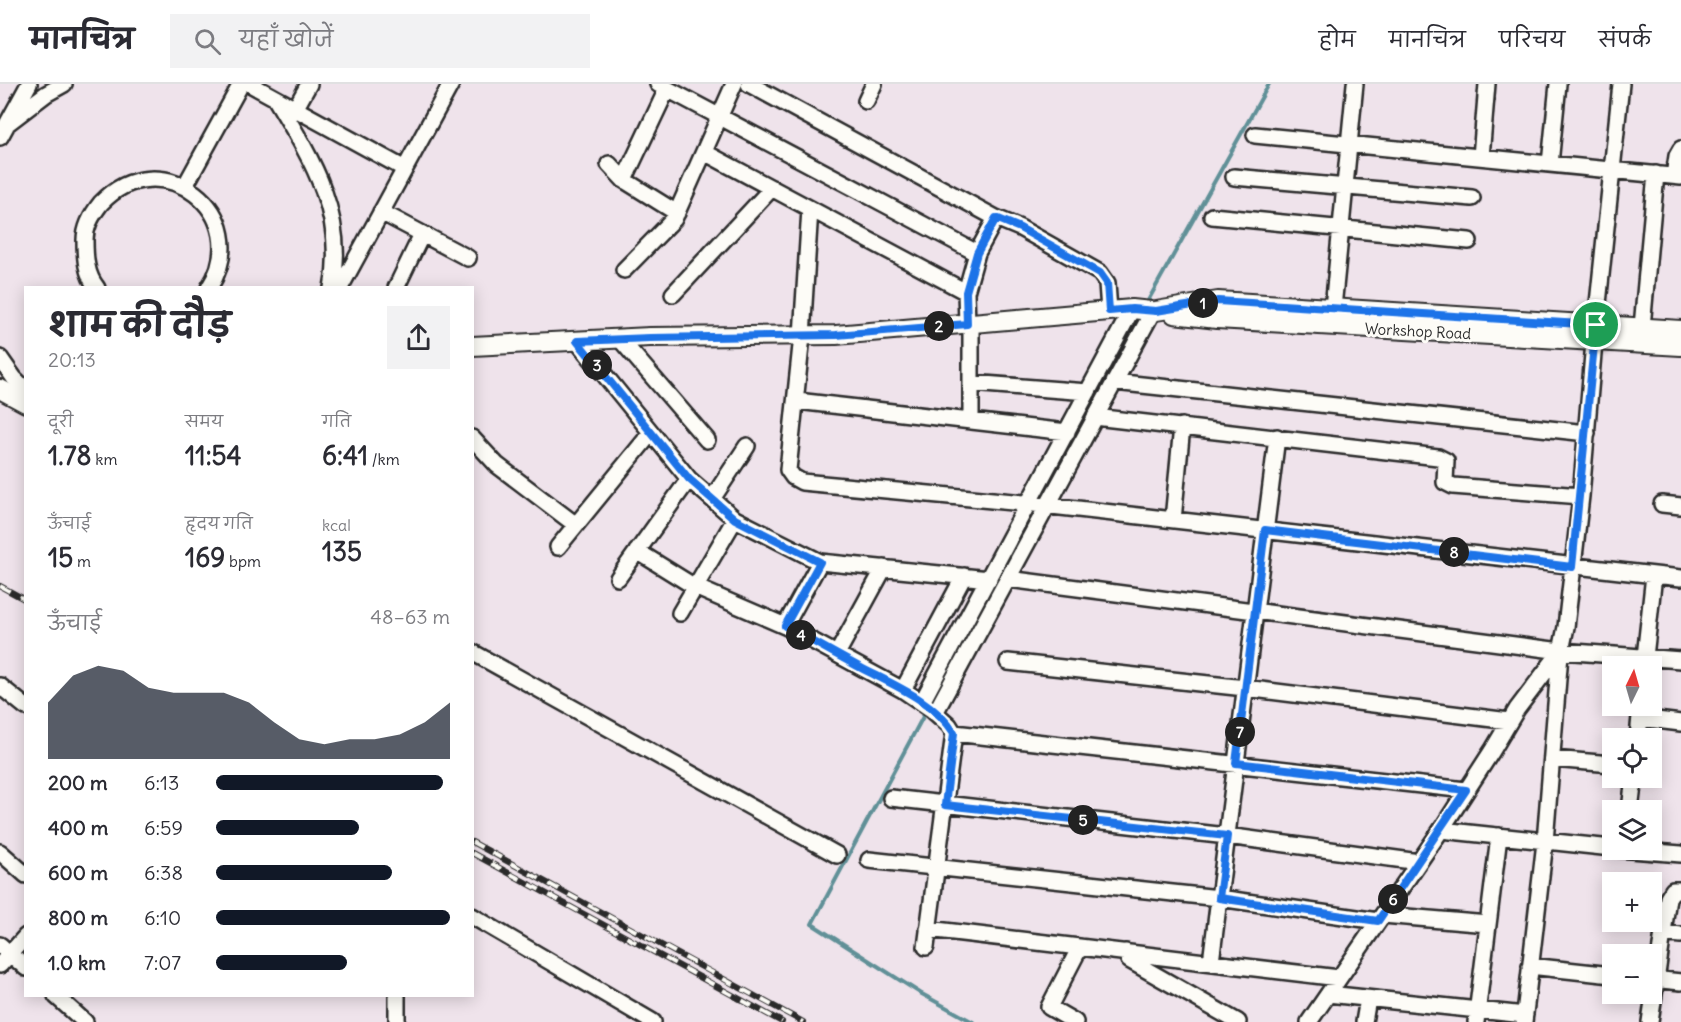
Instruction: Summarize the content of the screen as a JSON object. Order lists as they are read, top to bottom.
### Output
{
  "streets": {
    "main road": ["Workshop Road"]
  },
  "north": "top",
  "page": {
    "header": "मानचित्र",
    "search": "यहाँ खोजें",
    "nav": [
      "होम",
      "मानचित्र",
      "परिचय",
      "संपर्क"
    ],
    "heading": ["शाम की दौड़", "20:13"],
    "pins": [
      "1",
      "2",
      "3",
      "8",
      "4",
      "7",
      "5",
      "6"
    ],
    "stats": [
      ["दूरी", "1.78 km"],
      ["समय", "11:54"],
      ["गति", "6:41 /km"],
      ["ऊँचाई", "15 m"],
      ["हृदय गति", "169 bpm"],
      ["kcal", "135"]
    ],
    "chart": ["ऊँचाई", "48–63 m"],
    "map_buttons": ["+", "−"],
    "list": [
      {
        "name": "200 m",
        "note": "6:13"
      },
      {
        "name": "400 m",
        "note": "6:59"
      },
      {
        "name": "600 m",
        "note": "6:38"
      },
      {
        "name": "800 m",
        "note": "6:10"
      },
      {
        "name": "1.0 km",
        "note": "7:07"
      }
    ]
  }
}
